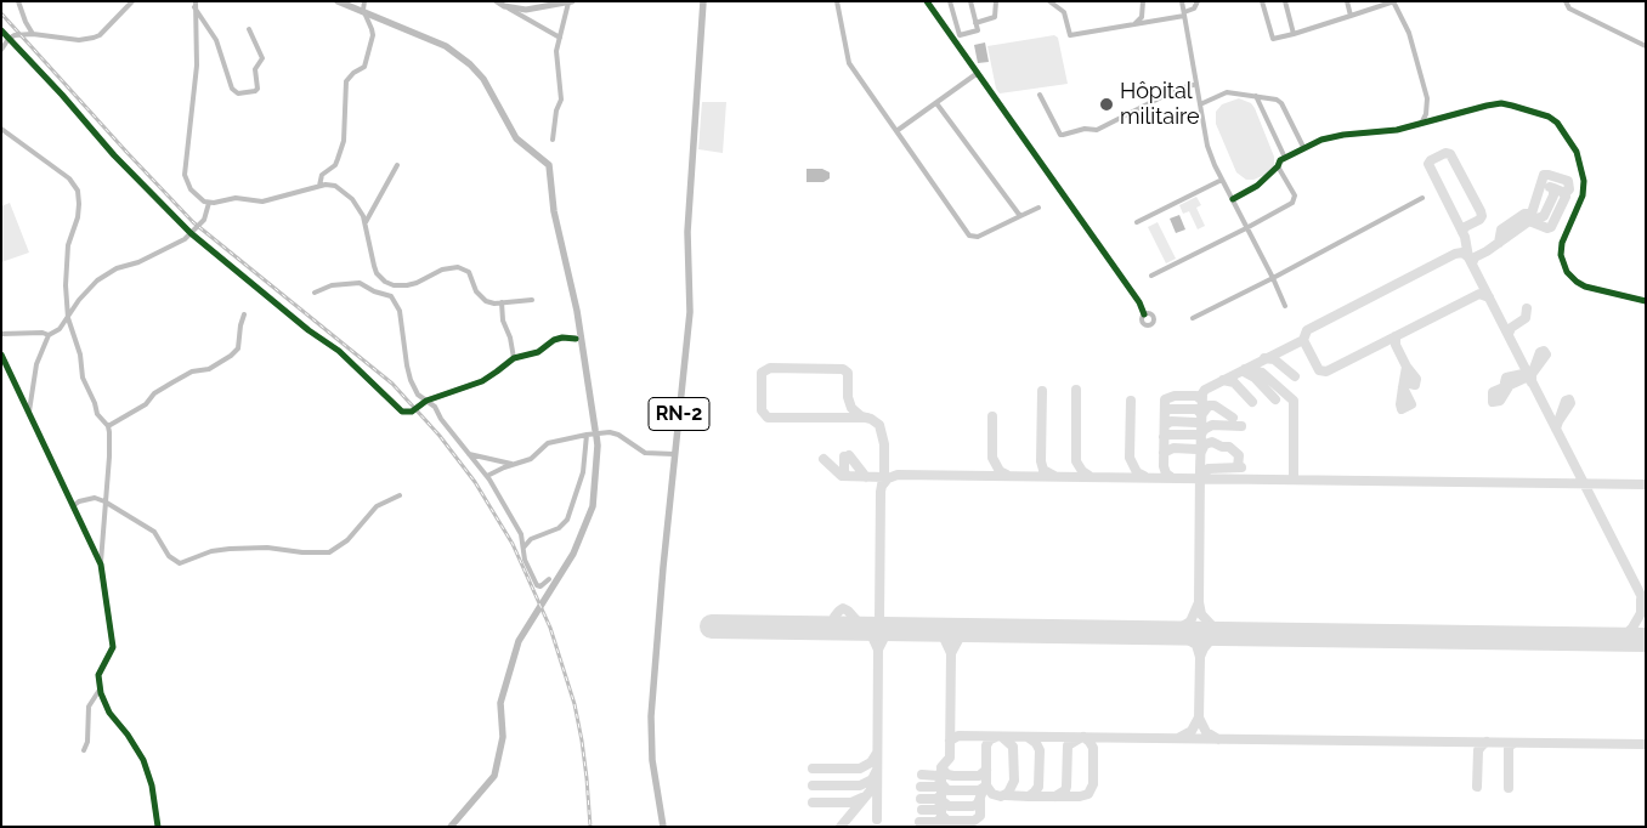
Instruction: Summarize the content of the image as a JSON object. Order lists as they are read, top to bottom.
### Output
{
  "streets": {
    "highway": ["RN-2"]
  },
  "places": ["Hôpital militaire"]
}
